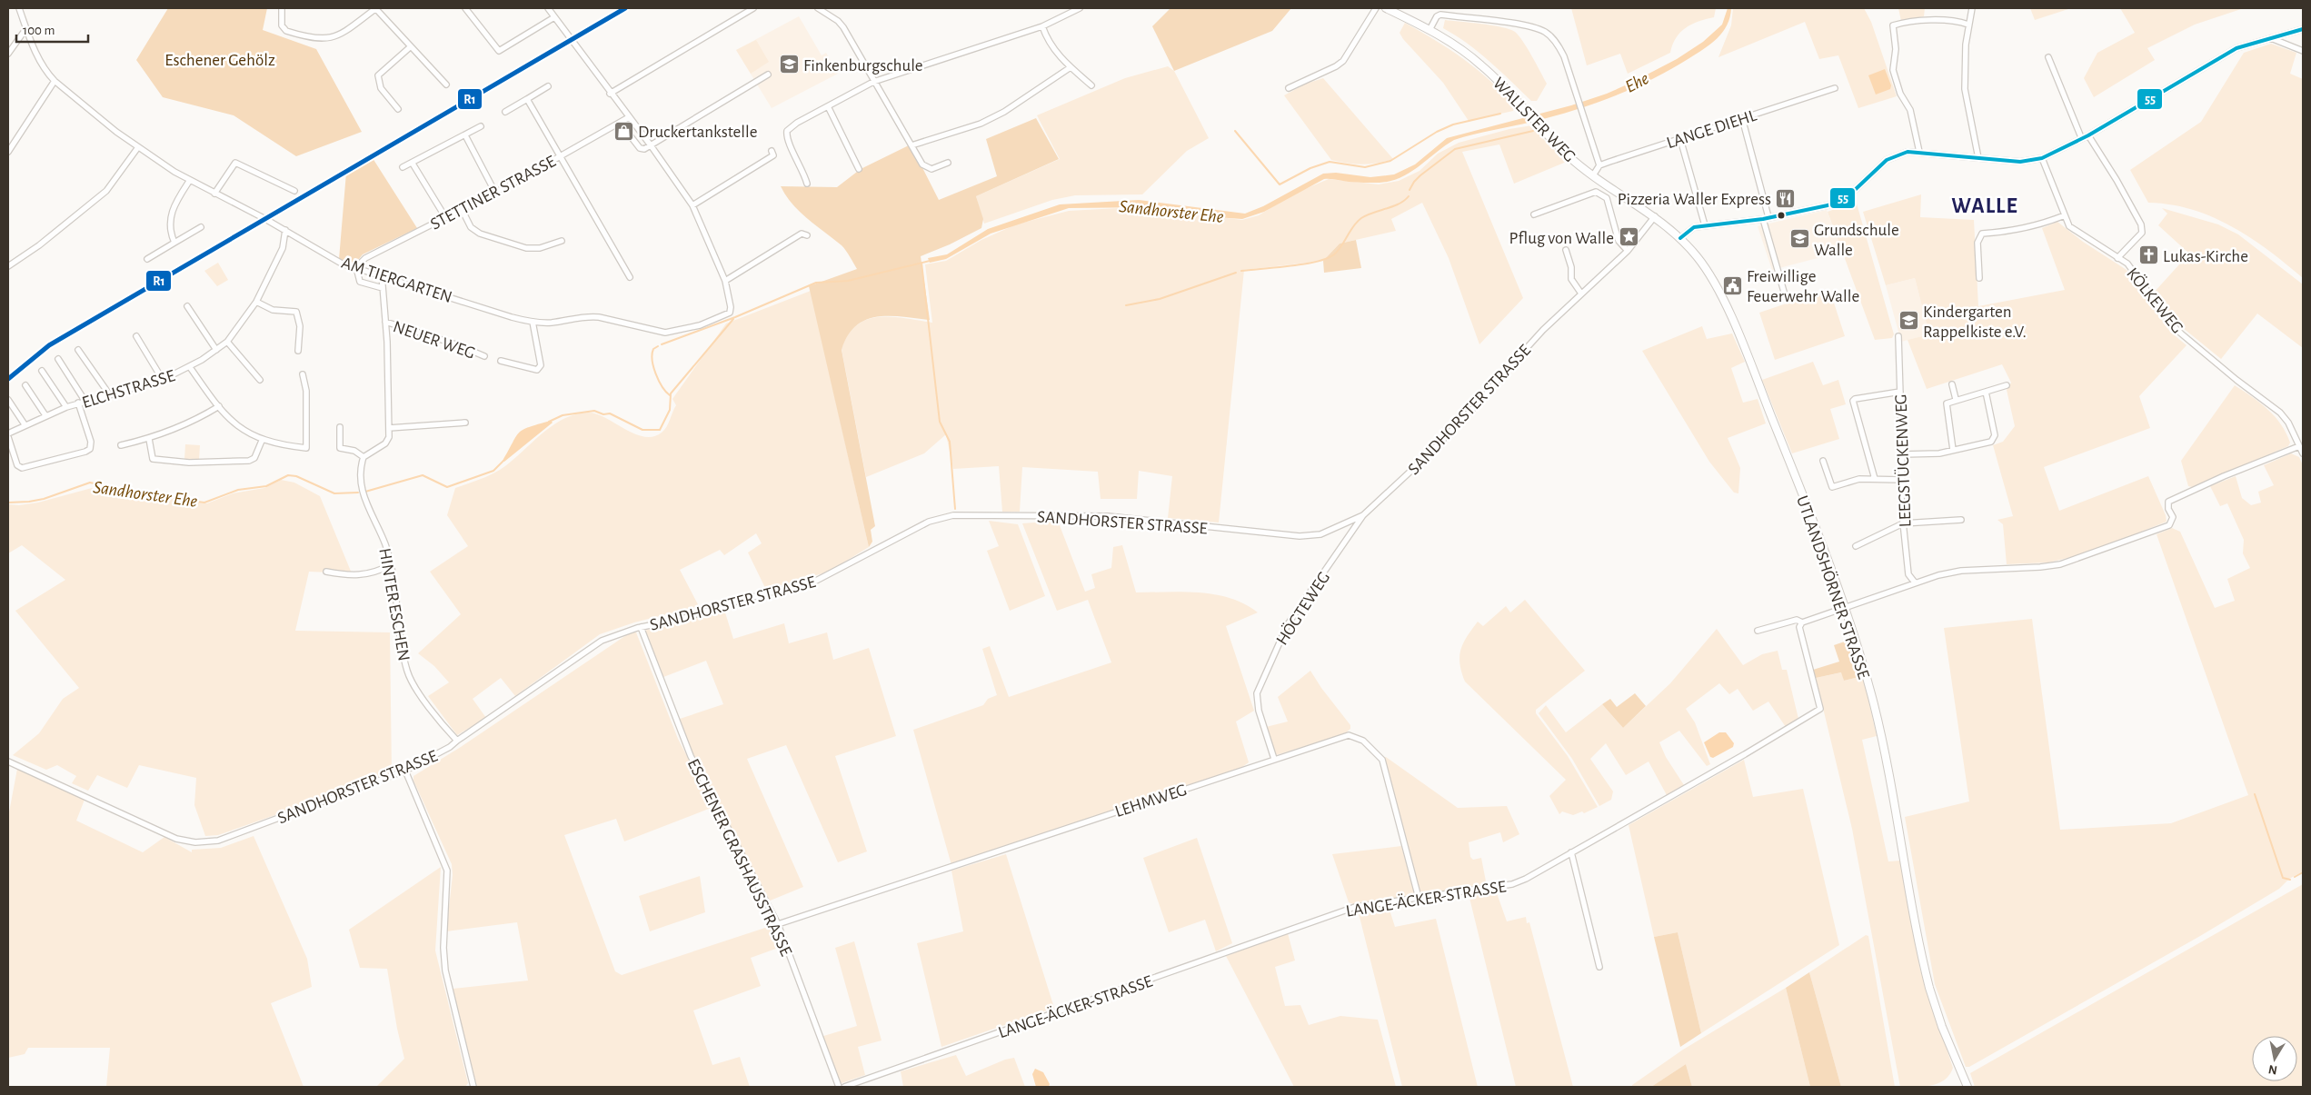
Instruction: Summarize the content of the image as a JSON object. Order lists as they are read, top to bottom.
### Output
{
  "streets": {
    "street": [
      "WALLSTER WEG",
      "LANGE DIEHL",
      "STETTINER STRASSE",
      "AM TIERGARTEN",
      "KÖLKEWEG",
      "NEUER WEG",
      "ELCHSTRASSE",
      "SANDHORSTER STRASSE",
      "LEEGSTÜCKENWEG",
      "UTLANDSHÖRNER STRASSE",
      "HINTER ESCHEN",
      "HÖGTEWEG",
      "LEHMWEG",
      "ESCHENER GRASHAUSSTRASSE",
      "LANGE-ÄCKER-STRASSE"
    ]
  },
  "crossings": [
    ["WALLSTER WEG", "SANDHORSTER STRASSE"],
    ["WALLSTER WEG", "UTLANDSHÖRNER STRASSE"],
    ["STETTINER STRASSE", "AM TIERGARTEN"],
    ["AM TIERGARTEN", "ELCHSTRASSE"],
    ["SANDHORSTER STRASSE", "HINTER ESCHEN"],
    ["SANDHORSTER STRASSE", "HÖGTEWEG"],
    ["SANDHORSTER STRASSE", "ESCHENER GRASHAUSSTRASSE"],
    ["HÖGTEWEG", "LEHMWEG"],
    ["LEHMWEG", "ESCHENER GRASHAUSSTRASSE"],
    ["LEHMWEG", "LANGE-ÄCKER-STRASSE"]
  ],
  "districts": ["WALLE"],
  "water": ["Ehe", "Sandhorster Ehe"],
  "parks": ["Eschener Gehölz"],
  "places": {
    "school or university": ["Finkenburgschule", "Grundschule Walle", "Kindergarten Rappelkiste e.V."],
    "shop": ["Druckertankstelle"],
    "restaurant": ["Pizzeria Waller Express"],
    "place": ["Pflug von Walle"],
    "church": ["Lukas-Kirche"],
    "public building": ["Freiwillige Feuerwehr Walle"]
  },
  "lines": ["transit line R1", "transit line 55"],
  "scale_bar": "100 m",
  "north": "bottom"
}
